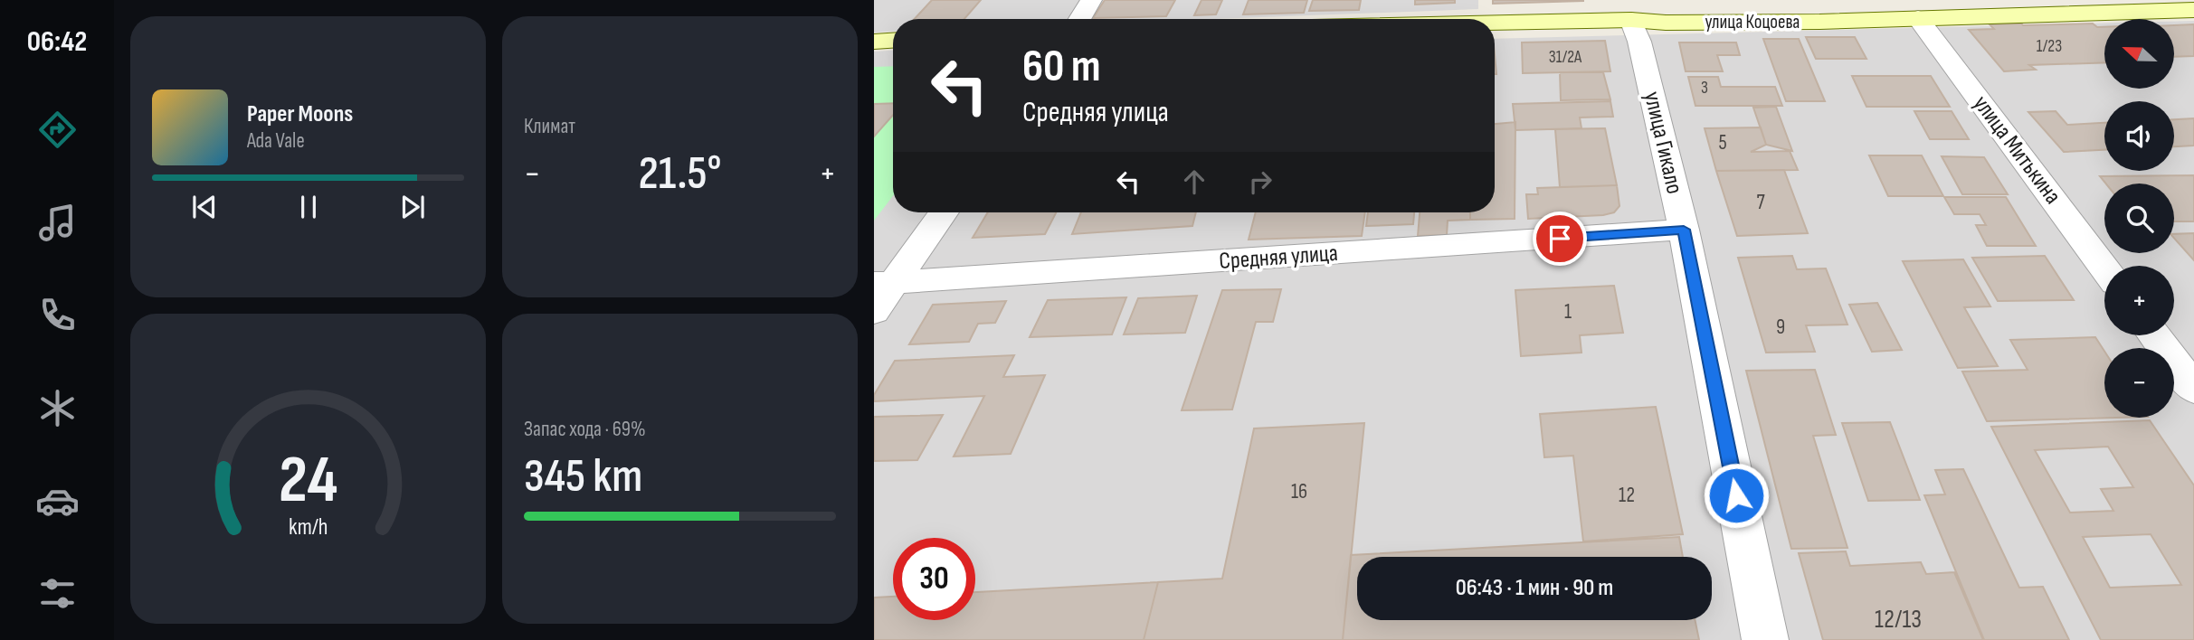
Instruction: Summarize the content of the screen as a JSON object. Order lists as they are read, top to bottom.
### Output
{
  "streets": {
    "street": [
      "улица Коцоева",
      "улица Гикало",
      "улица Митькина",
      "Средняя улица"
    ]
  },
  "crossings": [
    ["улица Коцоева", "улица Гикало"],
    ["улица Коцоева", "улица Митькина"],
    ["улица Гикало", "Средняя улица"]
  ],
  "house_numbers": [
    "1/23",
    "31/2А",
    "3",
    "5",
    "7",
    "1",
    "9",
    "16",
    "12",
    "12/13"
  ],
  "north": "left",
  "page": {
    "tabs": "06:42",
    "tile": [
      "Климат",
      ["Запас хода · 69%", "345 km"]
    ],
    "map_buttons": ["+", "−"],
    "turn": ["60 m", "Средняя улица"],
    "song": ["Paper Moons", "Ada Vale"],
    "heat": ["−", "21.5°", "+"],
    "limit": "30",
    "trip": "06:43 · 1 мин · 90 m",
    "gauge": ["24", "km/h"]
  }
}
